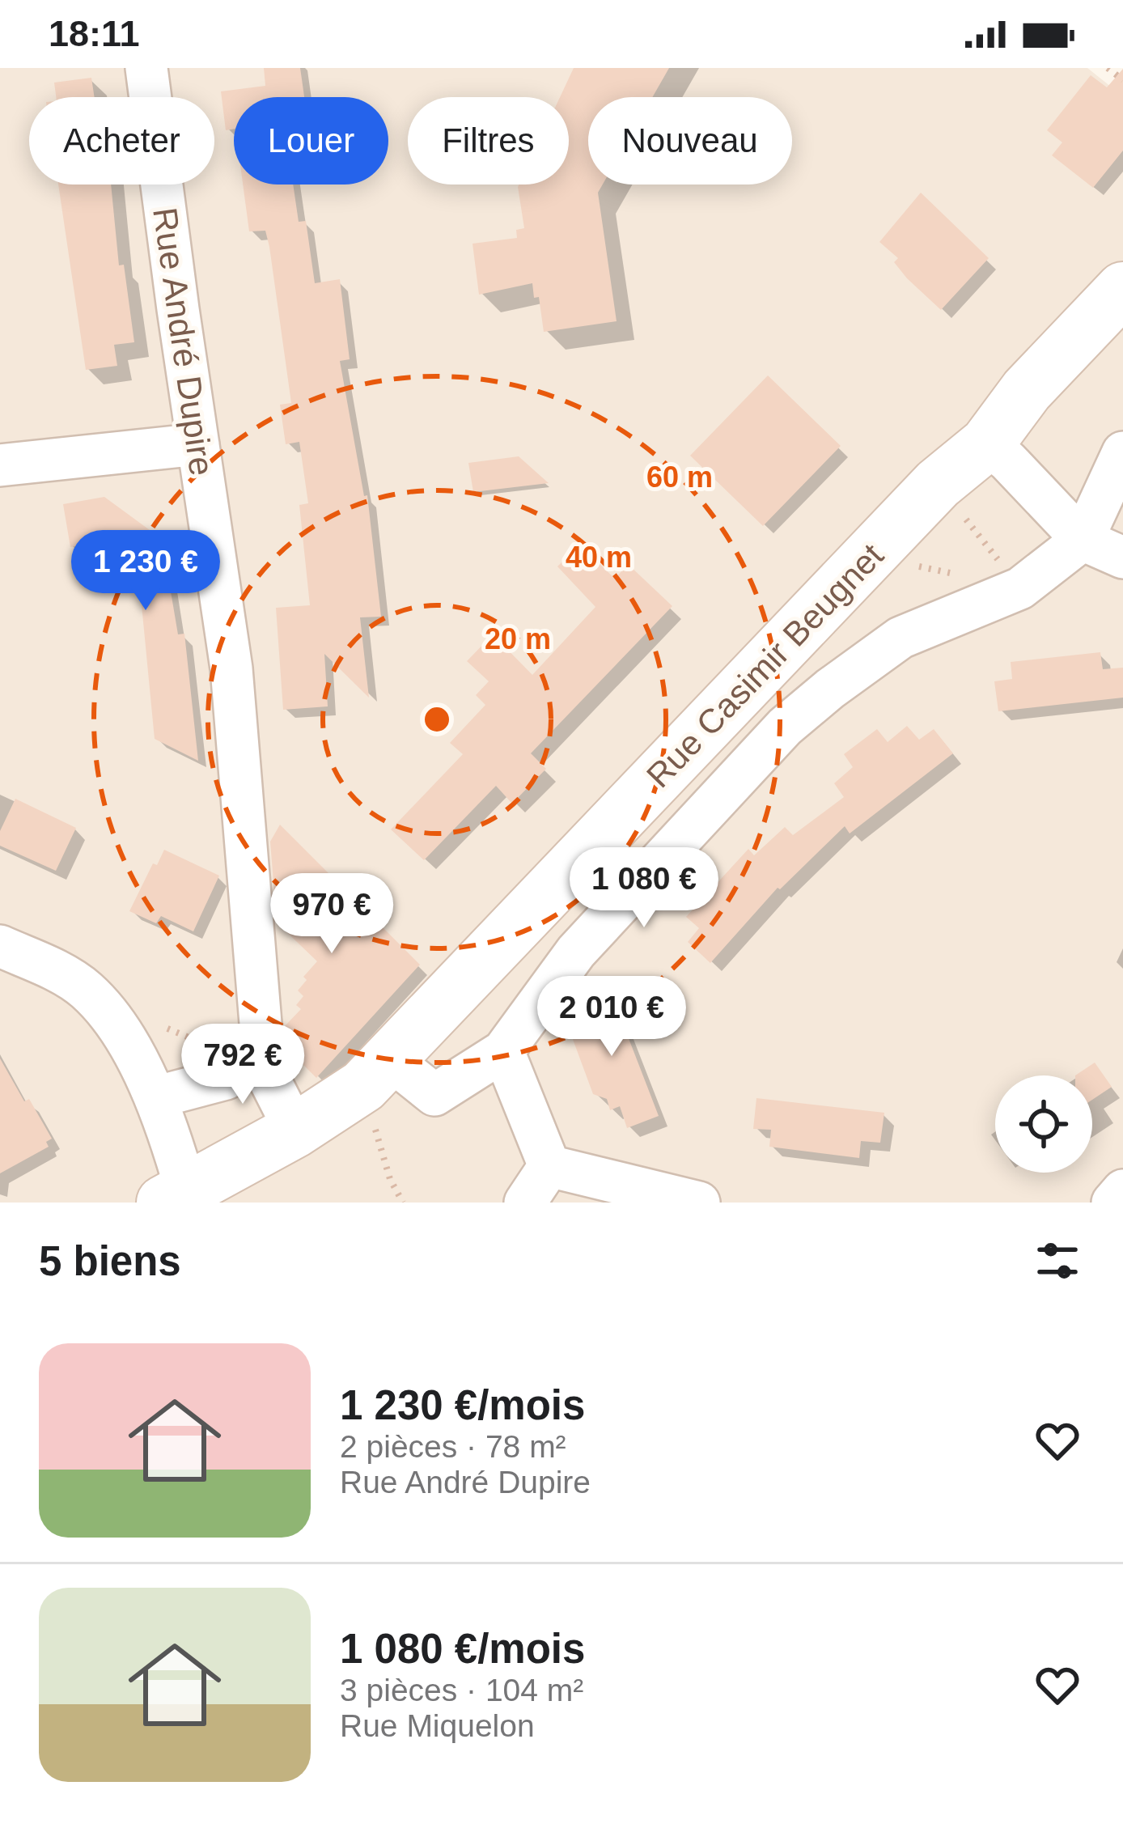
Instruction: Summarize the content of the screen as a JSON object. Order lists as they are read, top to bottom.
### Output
{
  "streets": {
    "main road": ["Rue Casimir Beugnet"],
    "street": ["Rue André Dupire"]
  },
  "crossings": [
    ["Rue André Dupire", "Rue Casimir Beugnet"]
  ],
  "page": {
    "status": "18:11",
    "chip": [
      "Acheter",
      "Louer",
      "Filtres",
      "Nouveau"
    ],
    "price": [
      "1 230 €",
      "1 080 €",
      "970 €",
      "2 010 €",
      "792 €"
    ],
    "heading": "5 biens",
    "list": [
      {
        "name": "1 230 €/mois",
        "note": "2 pièces · 78 m² · Rue André Dupire"
      },
      {
        "name": "1 080 €/mois",
        "note": "3 pièces · 104 m² · Rue Miquelon"
      }
    ]
  },
  "rings": ["60 m", "40 m", "20 m"]
}
